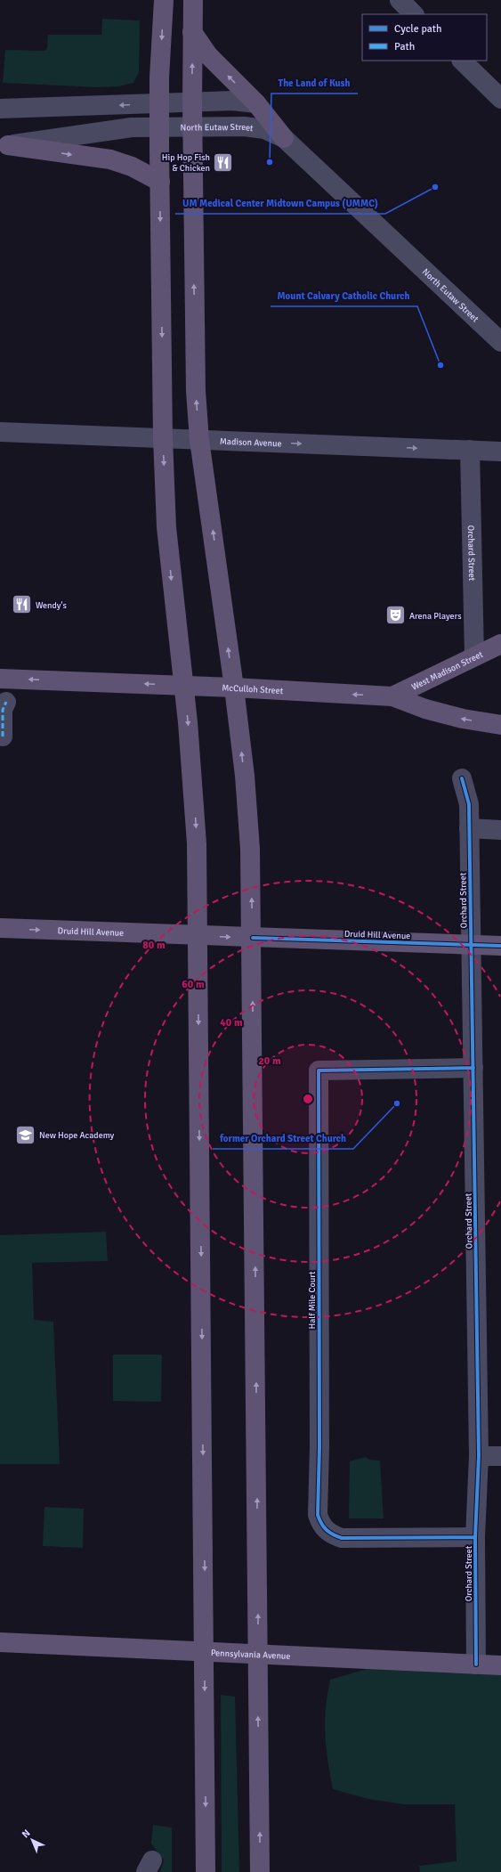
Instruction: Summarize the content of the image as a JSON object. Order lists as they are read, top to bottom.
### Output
{
  "streets": {
    "main road": [
      "West Madison Street",
      "McCulloh Street",
      "Druid Hill Avenue",
      "Pennsylvania Avenue"
    ],
    "street": [
      "North Eutaw Street",
      "Madison Avenue",
      "Orchard Street",
      "Half Mile Court"
    ]
  },
  "crossings": [
    ["Madison Avenue", "Orchard Street"],
    ["Orchard Street", "West Madison Street"],
    ["Orchard Street", "Druid Hill Avenue"],
    ["Orchard Street", "Half Mile Court"],
    ["Orchard Street", "Pennsylvania Avenue"],
    ["West Madison Street", "McCulloh Street"]
  ],
  "one_way": ["Madison Avenue", "McCulloh Street", "Druid Hill Avenue"],
  "places": {
    "restaurant": ["Hip Hop Fish & Chicken", "Wendy's"],
    "other": [
      "The Land of Kush",
      "UM Medical Center Midtown Campus (UMMC)",
      "Mount Calvary Catholic Church",
      "former Orchard Street Church"
    ],
    "theatre": ["Arena Players"],
    "school or university": ["New Hope Academy"]
  },
  "legend": ["Cycle path", "Path"],
  "north": "top left",
  "rings": [
    "80 m",
    "60 m",
    "40 m",
    "20 m"
  ]
}
